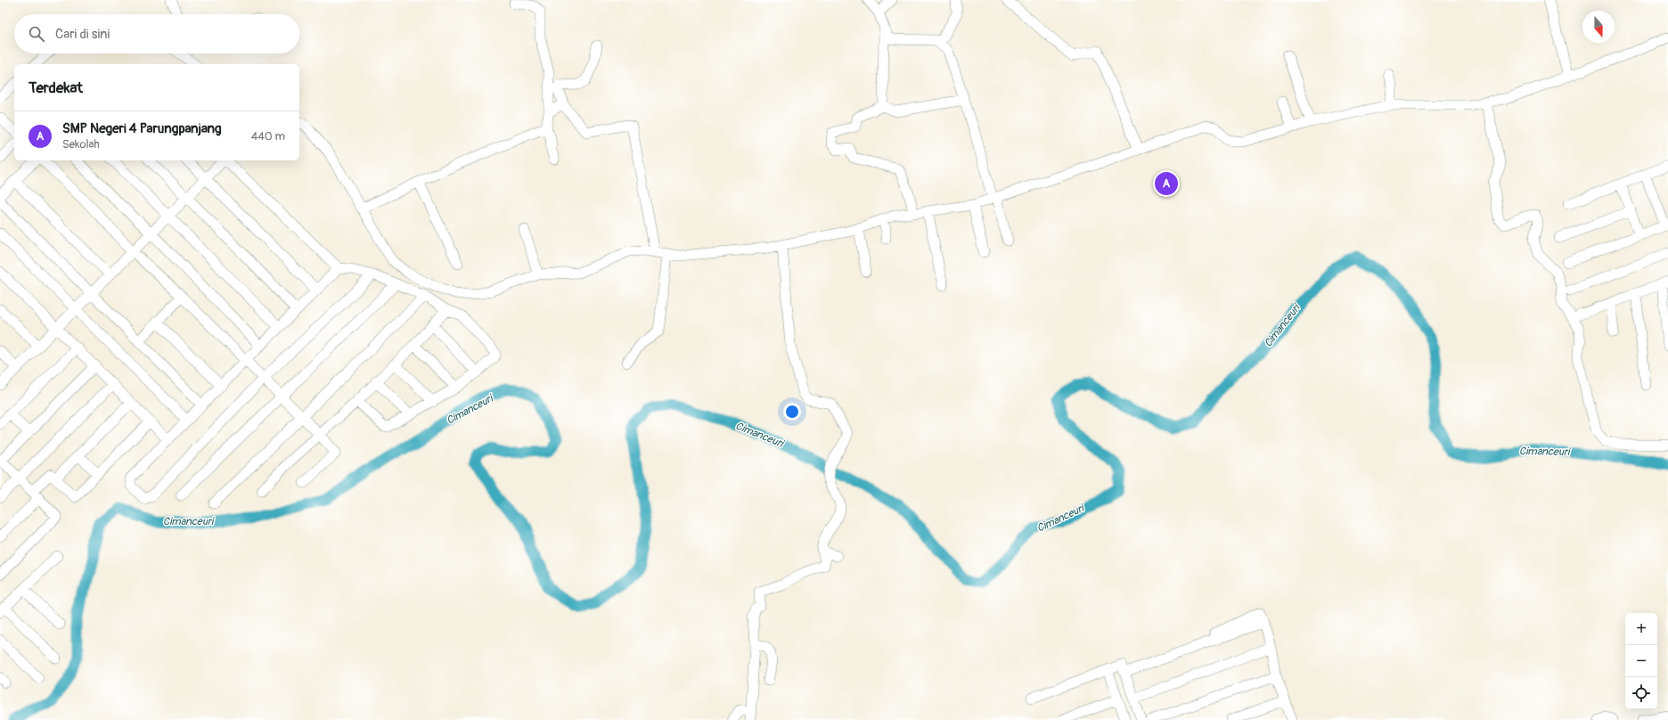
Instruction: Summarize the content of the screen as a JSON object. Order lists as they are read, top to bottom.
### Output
{
  "water": ["Cimanceuri"],
  "north": "bottom",
  "page": {
    "search": "Cari di sini",
    "heading": "Terdekat",
    "list": [
      {
        "mark": "A",
        "name": "SMP Negeri 4 Parungpanjang",
        "note": "Sekolah",
        "value": "440 m"
      }
    ],
    "pins": "A",
    "map_buttons": ["+", "−"]
  }
}
